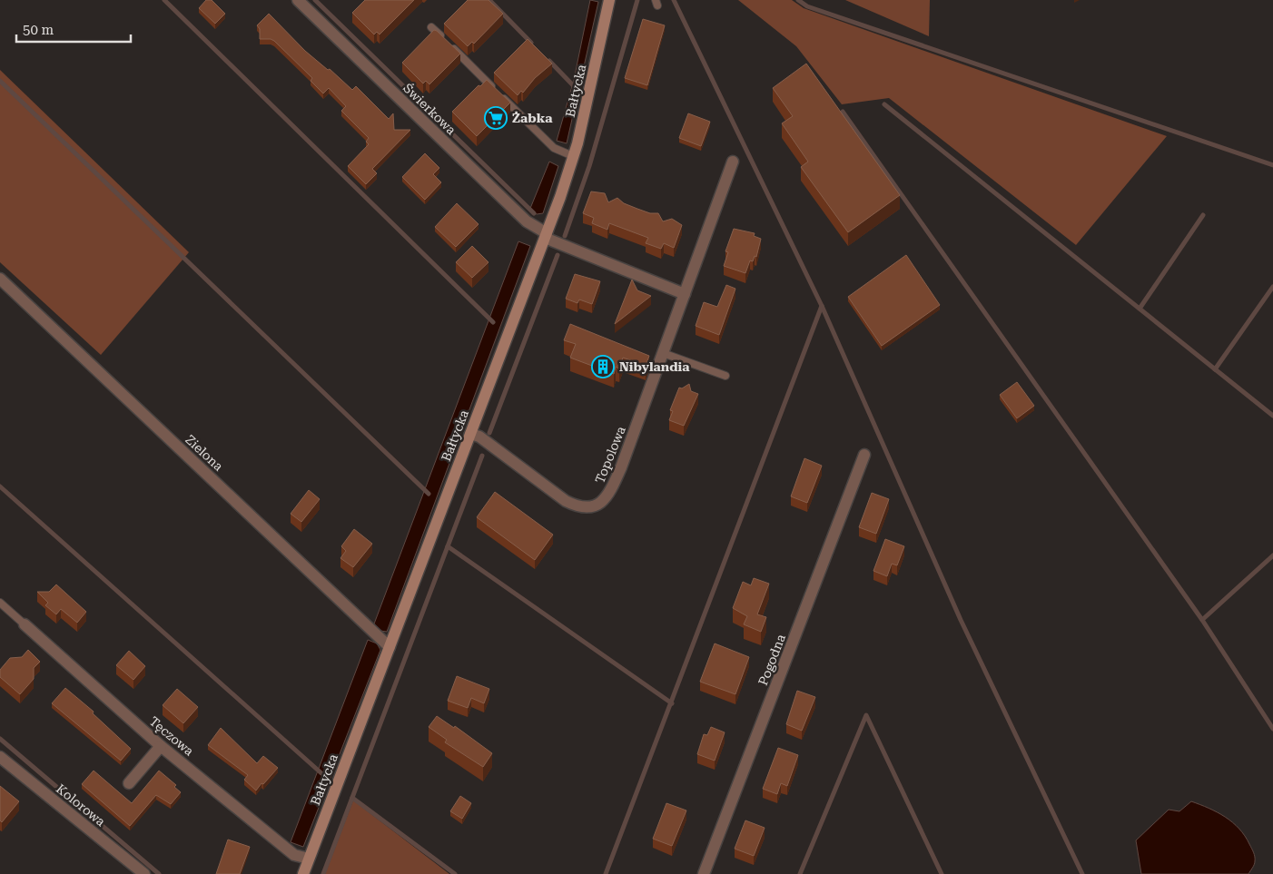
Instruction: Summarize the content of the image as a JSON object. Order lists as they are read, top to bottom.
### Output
{
  "streets": {
    "main road": ["Bałtycka"],
    "street": [
      "Świerkowa",
      "Zielona",
      "Topolowa",
      "Pogodna",
      "Tęczowa",
      "Kolorowa"
    ]
  },
  "crossings": [
    ["Bałtycka", "Świerkowa"],
    ["Bałtycka", "Zielona"],
    ["Bałtycka", "Topolowa"],
    ["Bałtycka", "Tęczowa"]
  ],
  "places": {
    "supermarket": ["Żabka"],
    "building": ["Nibylandia"]
  },
  "scale_bar": "50 m"
}
